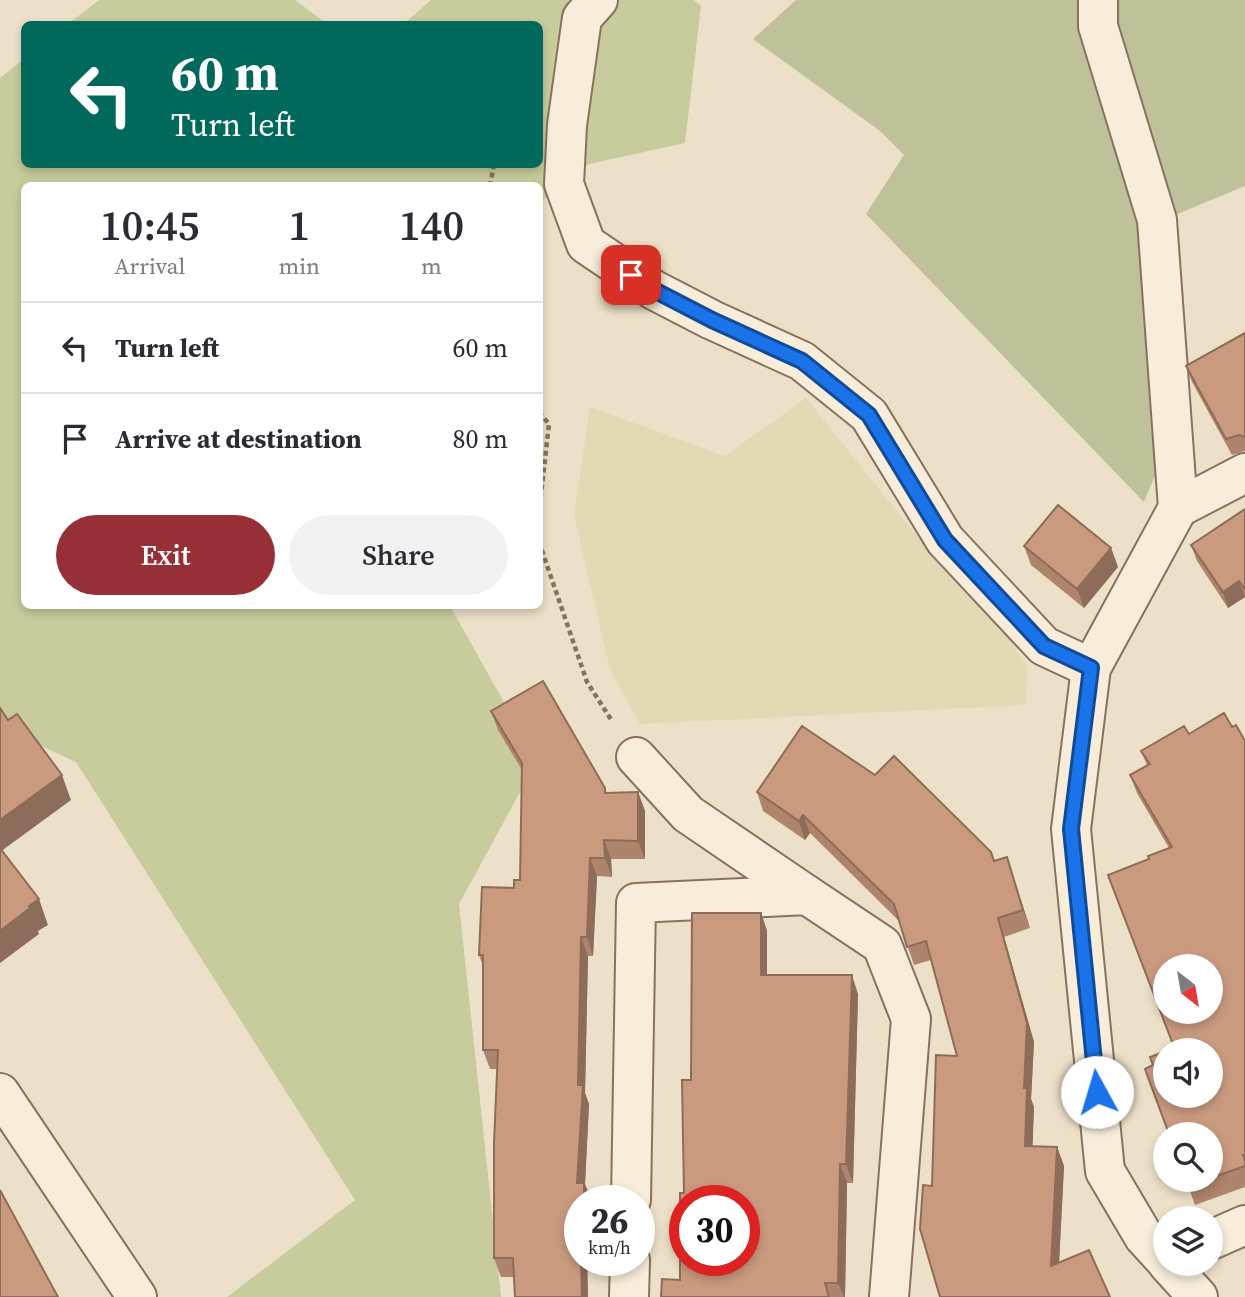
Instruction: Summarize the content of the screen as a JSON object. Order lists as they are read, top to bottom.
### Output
{
  "north": "bottom right",
  "page": {
    "turn": ["60 m", "Turn left"],
    "eta": [
      "10:45",
      "Arrival",
      "1",
      "min",
      "140",
      "m"
    ],
    "list": [
      {
        "name": "Turn left",
        "value": "60 m"
      },
      {
        "name": "Arrive at destination",
        "value": "80 m"
      }
    ],
    "buttons": ["Exit", "Share"],
    "speed": "26 km/h",
    "limit": "30"
  }
}
